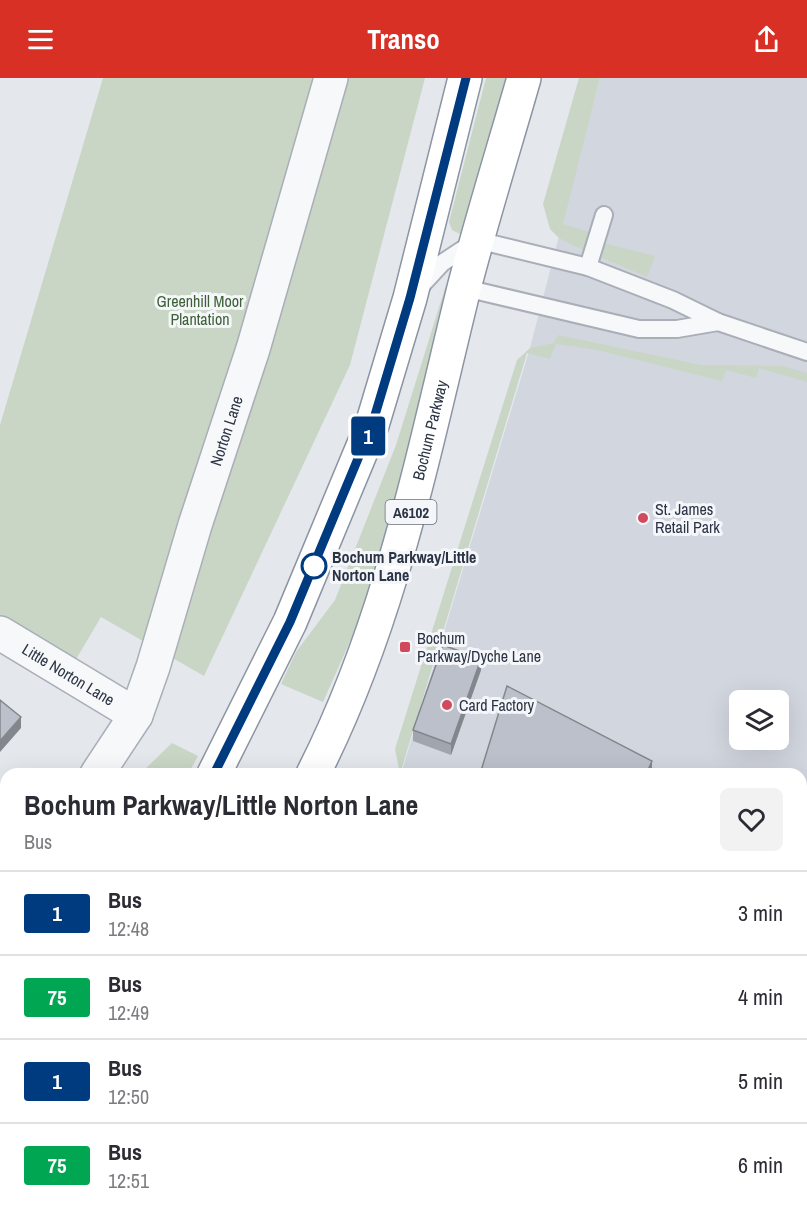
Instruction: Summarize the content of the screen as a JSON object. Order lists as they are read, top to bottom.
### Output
{
  "streets": {
    "main road": ["Bochum Parkway", "A6102"],
    "street": ["Norton Lane", "Little Norton Lane"]
  },
  "crossings": [
    ["Norton Lane", "Little Norton Lane"]
  ],
  "parks": ["Greenhill Moor Plantation"],
  "places": {
    "other": ["St. James Retail Park", "Bochum Parkway/Little Norton Lane", "Card Factory"],
    "transit": ["Bochum Parkway/Dyche Lane"]
  },
  "lines": ["bus line 1"],
  "page": {
    "header": "Transo",
    "on_map": "1",
    "heading": ["Bochum Parkway/Little Norton Lane", "Bus"],
    "list": [
      {
        "mark": "1",
        "name": "Bus",
        "note": "12:48",
        "value": "3 min"
      },
      {
        "mark": "75",
        "name": "Bus",
        "note": "12:49",
        "value": "4 min"
      },
      {
        "mark": "1",
        "name": "Bus",
        "note": "12:50",
        "value": "5 min"
      },
      {
        "mark": "75",
        "name": "Bus",
        "note": "12:51",
        "value": "6 min"
      }
    ]
  }
}
